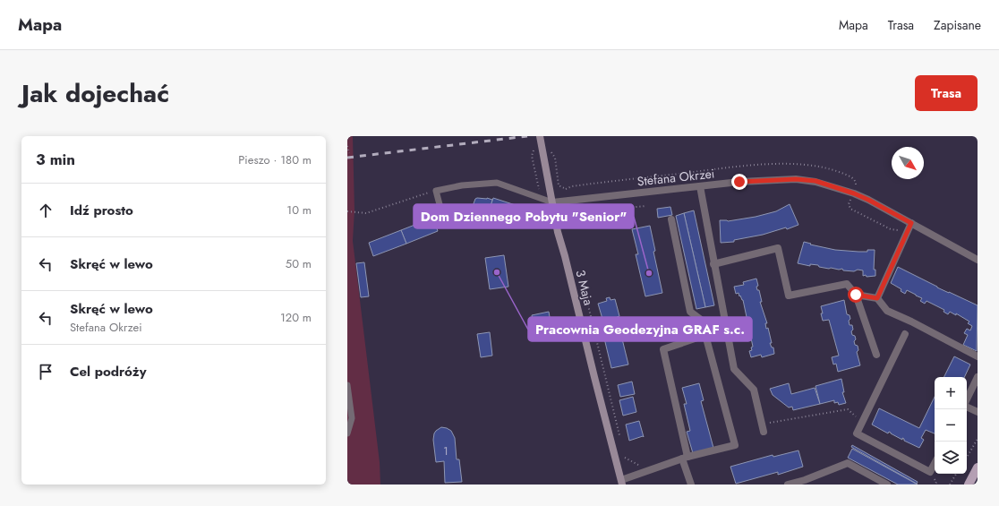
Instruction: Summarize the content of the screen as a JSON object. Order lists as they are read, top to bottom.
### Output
{
  "streets": {
    "street": ["Stefana Okrzei", "3 Maja"]
  },
  "crossings": [
    ["Stefana Okrzei", "3 Maja"]
  ],
  "places": ["Pracownia Geodezyjna GRAF s.c.", "Dom Dziennego Pobytu \"Senior\""],
  "house_numbers": ["1"],
  "north": "bottom right",
  "page": {
    "header": "Mapa",
    "nav": ["Mapa", "Trasa", "Zapisane"],
    "title": "Jak dojechać",
    "buttons": "Trasa",
    "heading": ["3 min", "Pieszo · 180 m"],
    "list": [
      ["Idź prosto", "10 m"],
      ["Skręć w lewo", "50 m"],
      ["Skręć w lewo", "Stefana Okrzei", "120 m"],
      "Cel podróży"
    ],
    "map_buttons": ["+", "−"]
  }
}
